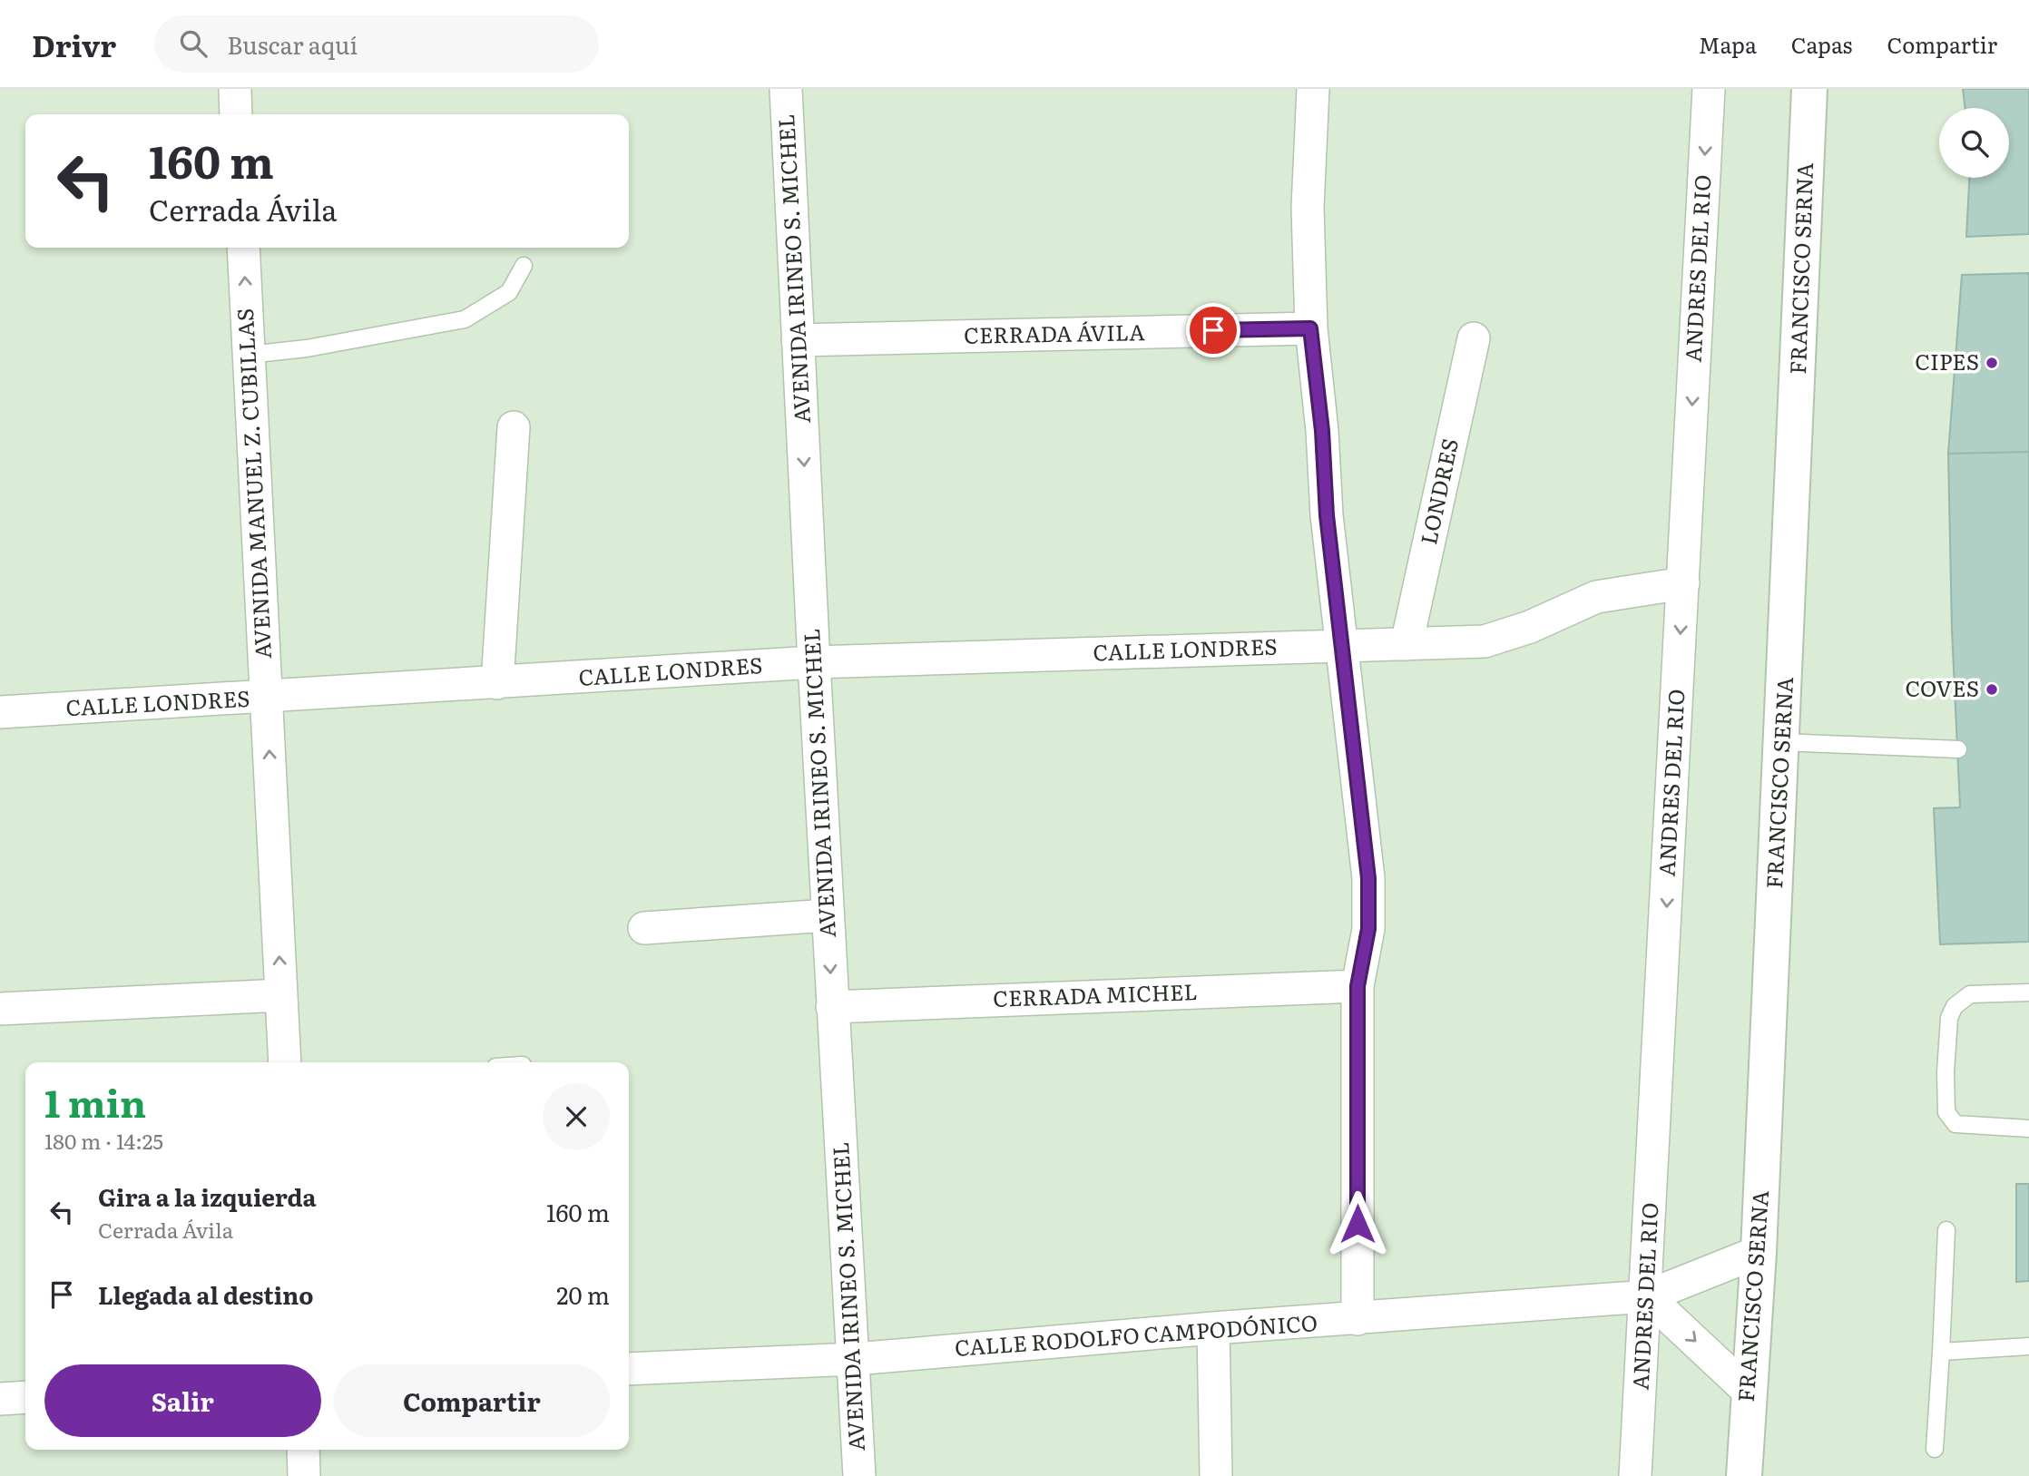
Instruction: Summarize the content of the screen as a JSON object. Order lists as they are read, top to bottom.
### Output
{
  "streets": {
    "main road": ["FRANCISCO SERNA"],
    "street": [
      "AVENIDA IRINEO S. MICHEL",
      "ANDRES DEL RIO",
      "CERRADA ÁVILA",
      "AVENIDA MANUEL Z. CUBILLAS",
      "LONDRES",
      "CALLE LONDRES",
      "CERRADA MICHEL",
      "CALLE RODOLFO CAMPODÓNICO"
    ]
  },
  "crossings": [
    ["AVENIDA IRINEO S. MICHEL", "CERRADA ÁVILA"],
    ["AVENIDA IRINEO S. MICHEL", "CALLE LONDRES"],
    ["AVENIDA IRINEO S. MICHEL", "CERRADA MICHEL"],
    ["AVENIDA IRINEO S. MICHEL", "CALLE RODOLFO CAMPODÓNICO"],
    ["ANDRES DEL RIO", "CALLE LONDRES"],
    ["ANDRES DEL RIO", "CALLE RODOLFO CAMPODÓNICO"],
    ["FRANCISCO SERNA", "CALLE RODOLFO CAMPODÓNICO"],
    ["AVENIDA MANUEL Z. CUBILLAS", "CALLE LONDRES"],
    ["LONDRES", "CALLE LONDRES"]
  ],
  "one_way": ["ANDRES DEL RIO", "AVENIDA MANUEL Z. CUBILLAS"],
  "places": ["CIPES", "COVES"],
  "page": {
    "header": "Drivr",
    "search": "Buscar aquí",
    "nav": ["Mapa", "Capas", "Compartir"],
    "turn": ["160 m", "Cerrada Ávila"],
    "heading": ["1 min", "180 m · 14:25"],
    "list": [
      {
        "name": "Gira a la izquierda",
        "note": "Cerrada Ávila",
        "value": "160 m"
      },
      {
        "name": "Llegada al destino",
        "value": "20 m"
      }
    ],
    "buttons": ["Salir", "Compartir"]
  }
}
